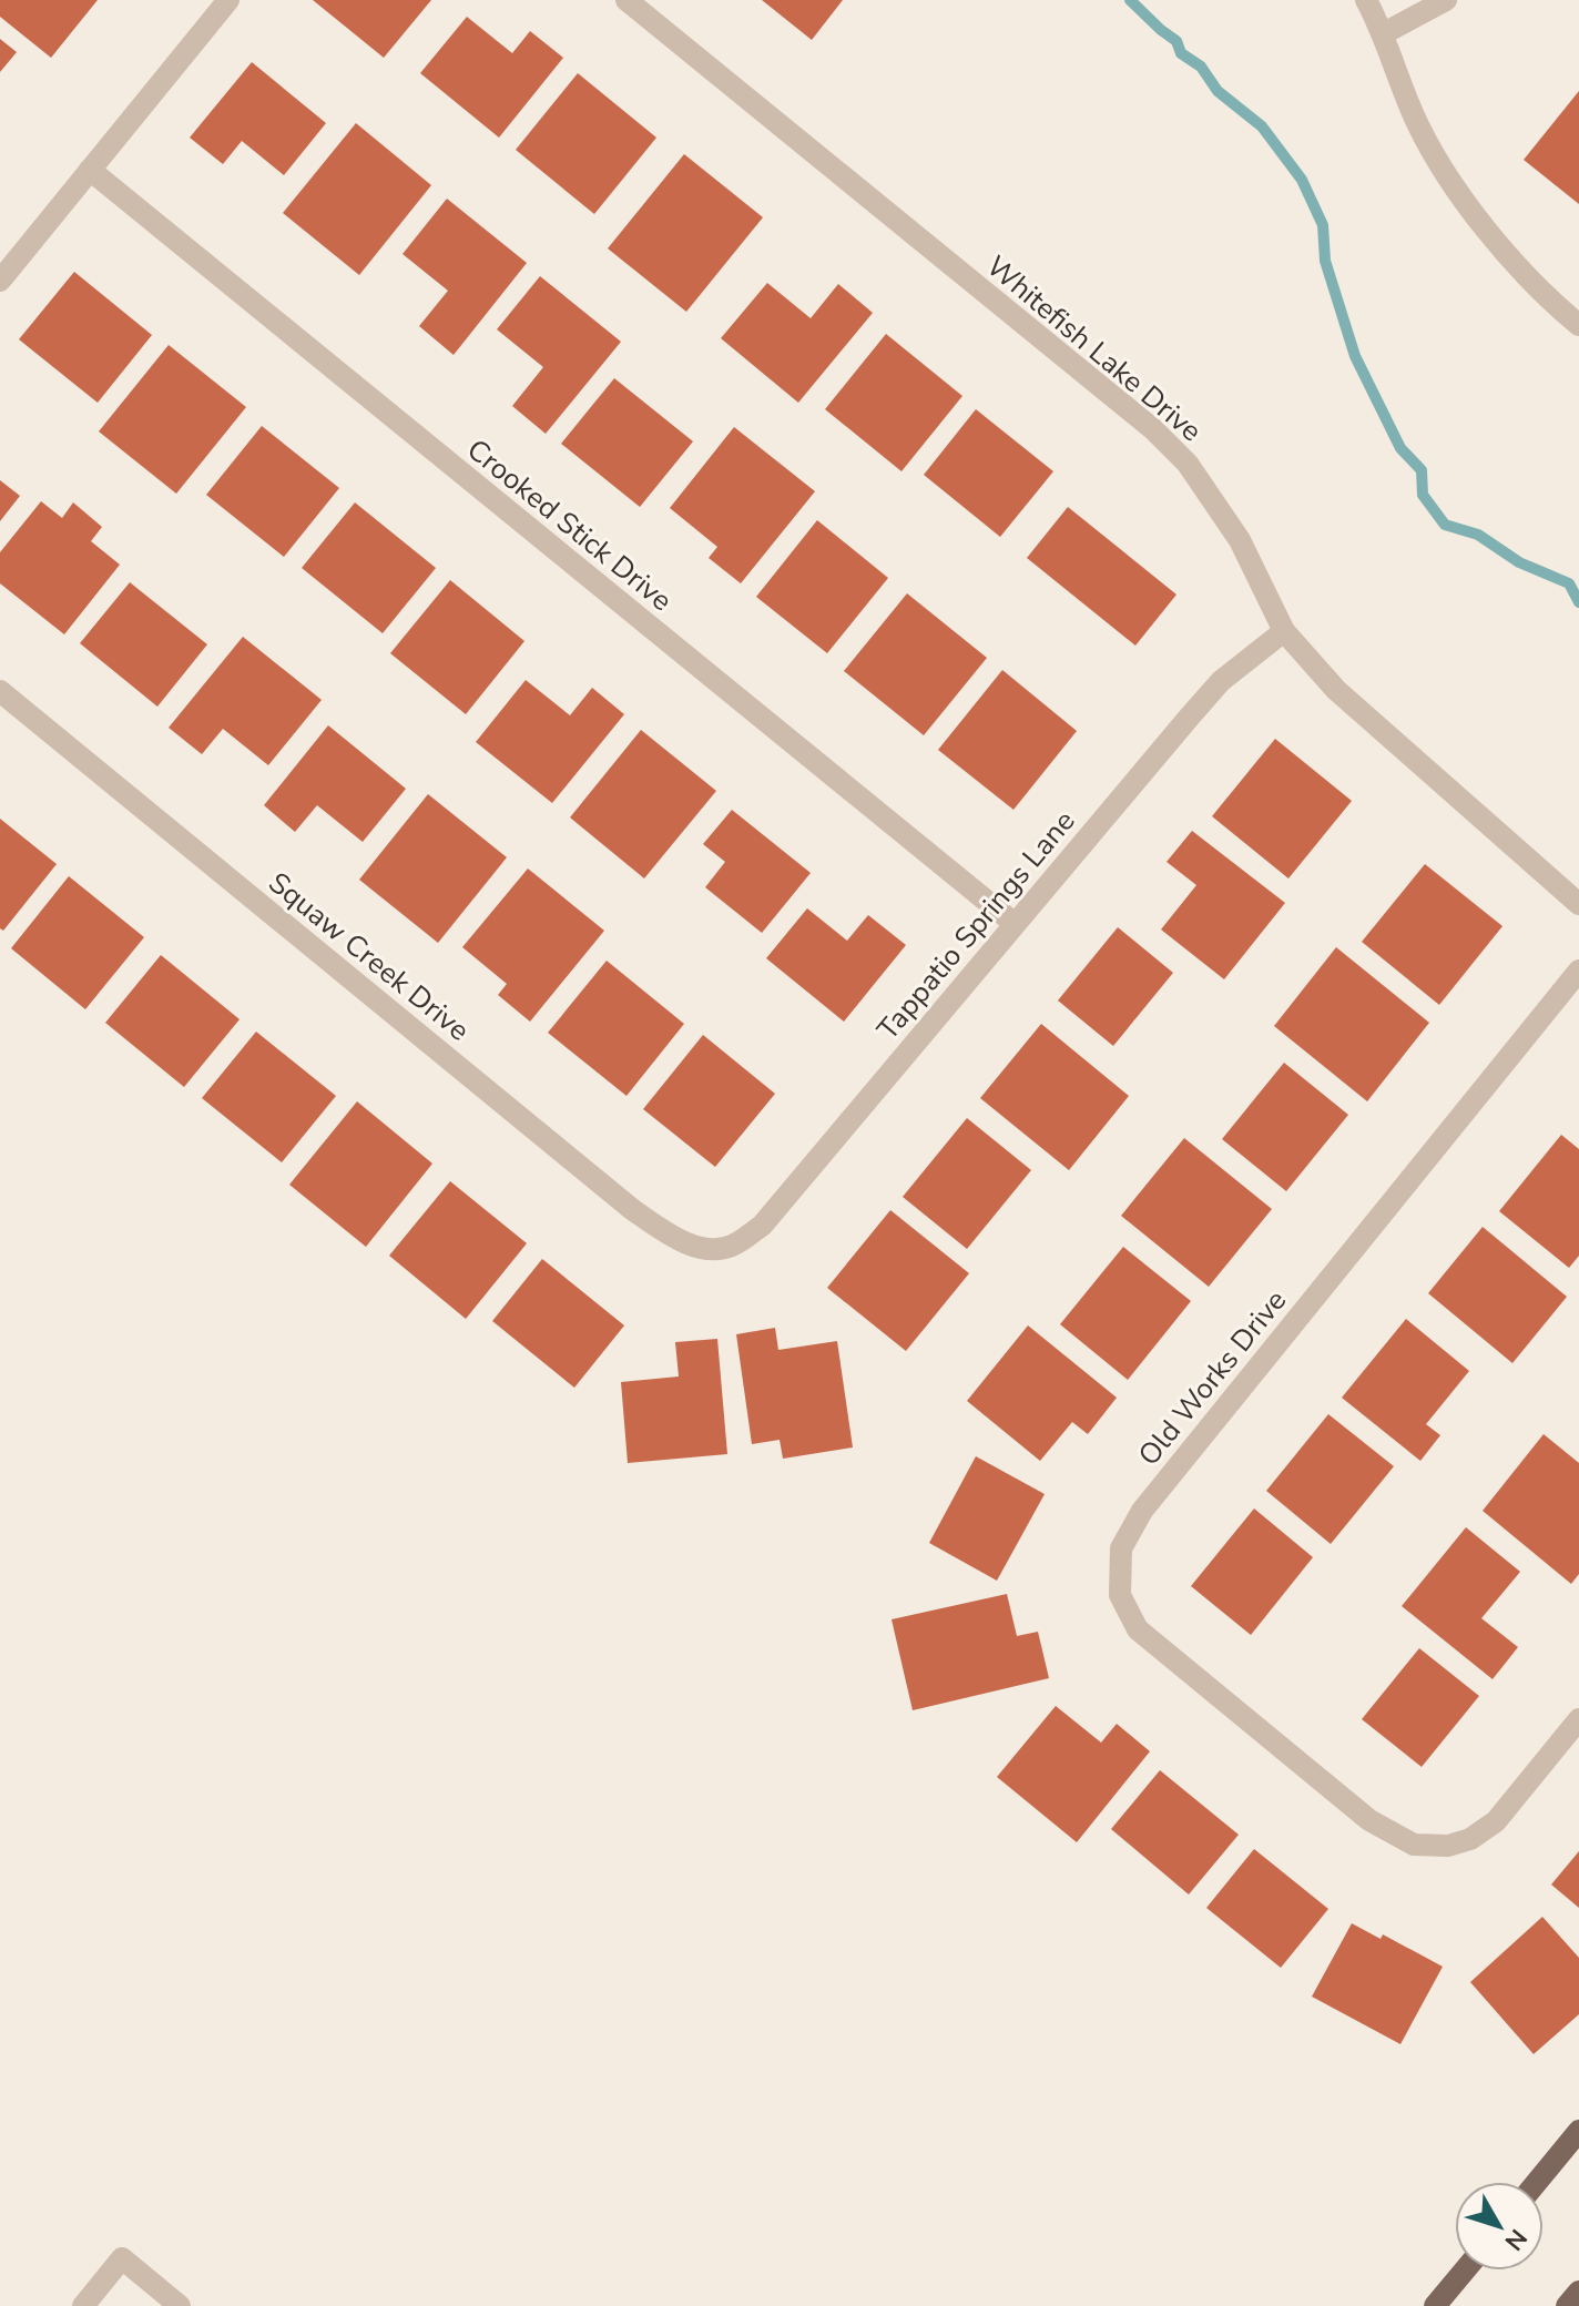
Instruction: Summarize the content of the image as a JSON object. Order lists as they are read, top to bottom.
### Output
{
  "streets": {
    "street": [
      "Whitefish Lake Drive",
      "Crooked Stick Drive",
      "Tappatio Springs Lane",
      "Squaw Creek Drive",
      "Old Works Drive"
    ]
  },
  "crossings": [
    ["Whitefish Lake Drive", "Tappatio Springs Lane"],
    ["Crooked Stick Drive", "Tappatio Springs Lane"],
    ["Tappatio Springs Lane", "Squaw Creek Drive"]
  ],
  "north": "bottom right"
}
